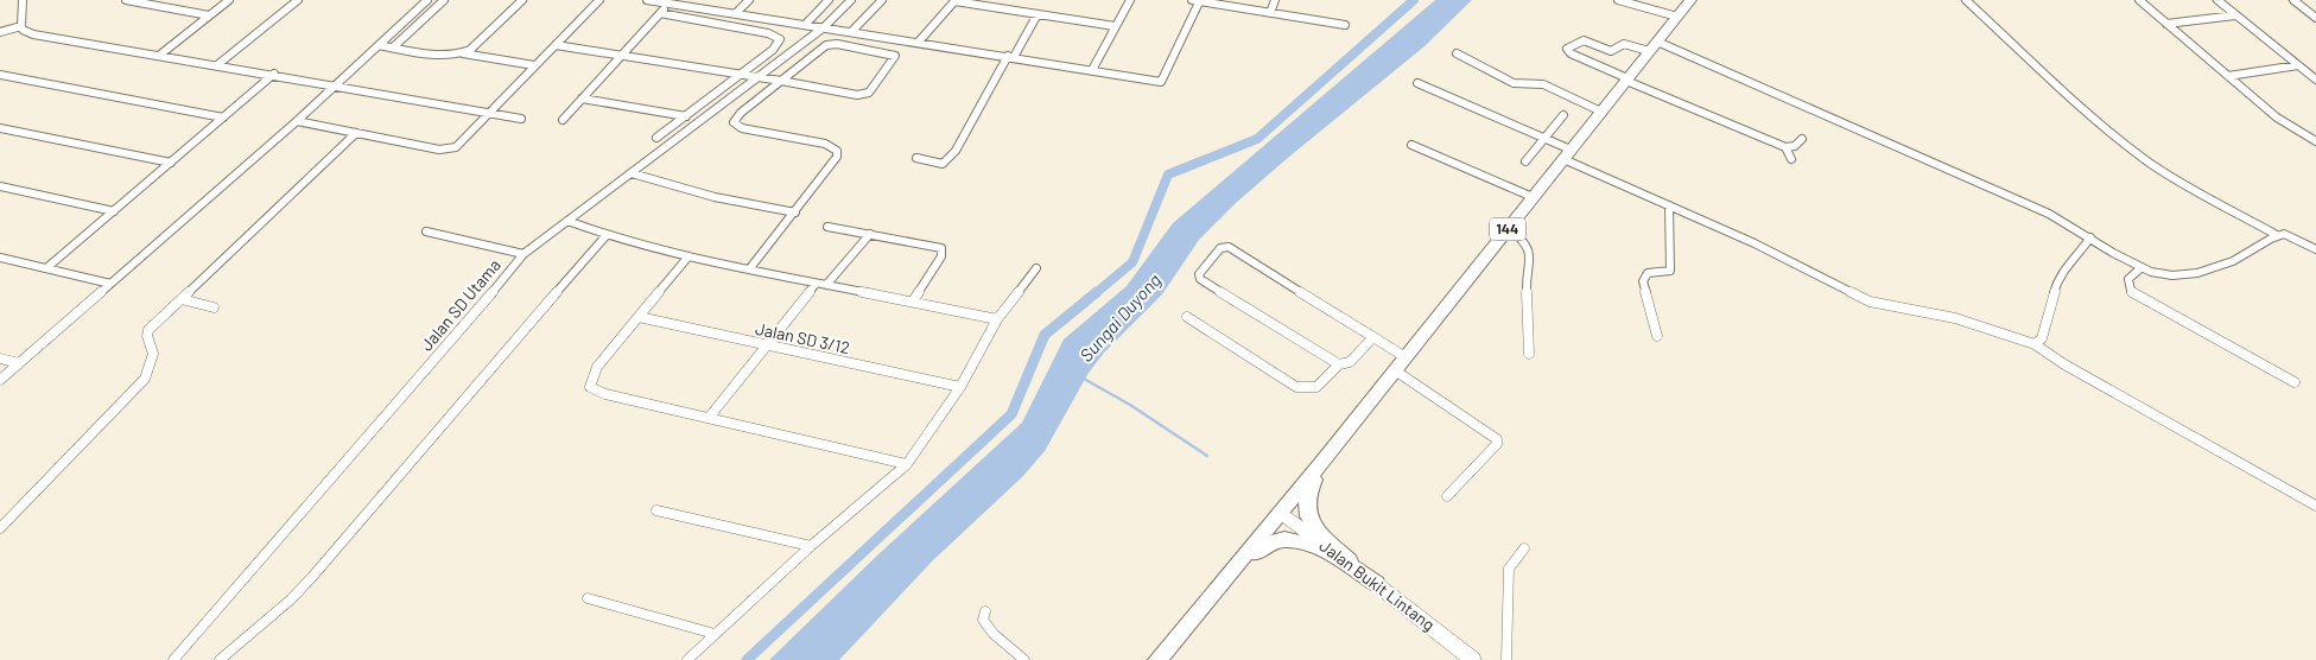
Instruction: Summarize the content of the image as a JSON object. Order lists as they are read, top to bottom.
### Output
{
  "streets": {
    "main road": ["144", "Jalan Bukit Lintang"],
    "street": ["Jalan SD Utama", "Jalan SD 3/12"]
  },
  "crossings": [
    ["144", "Jalan Bukit Lintang"]
  ],
  "water": ["Sungai Duyong"]
}
